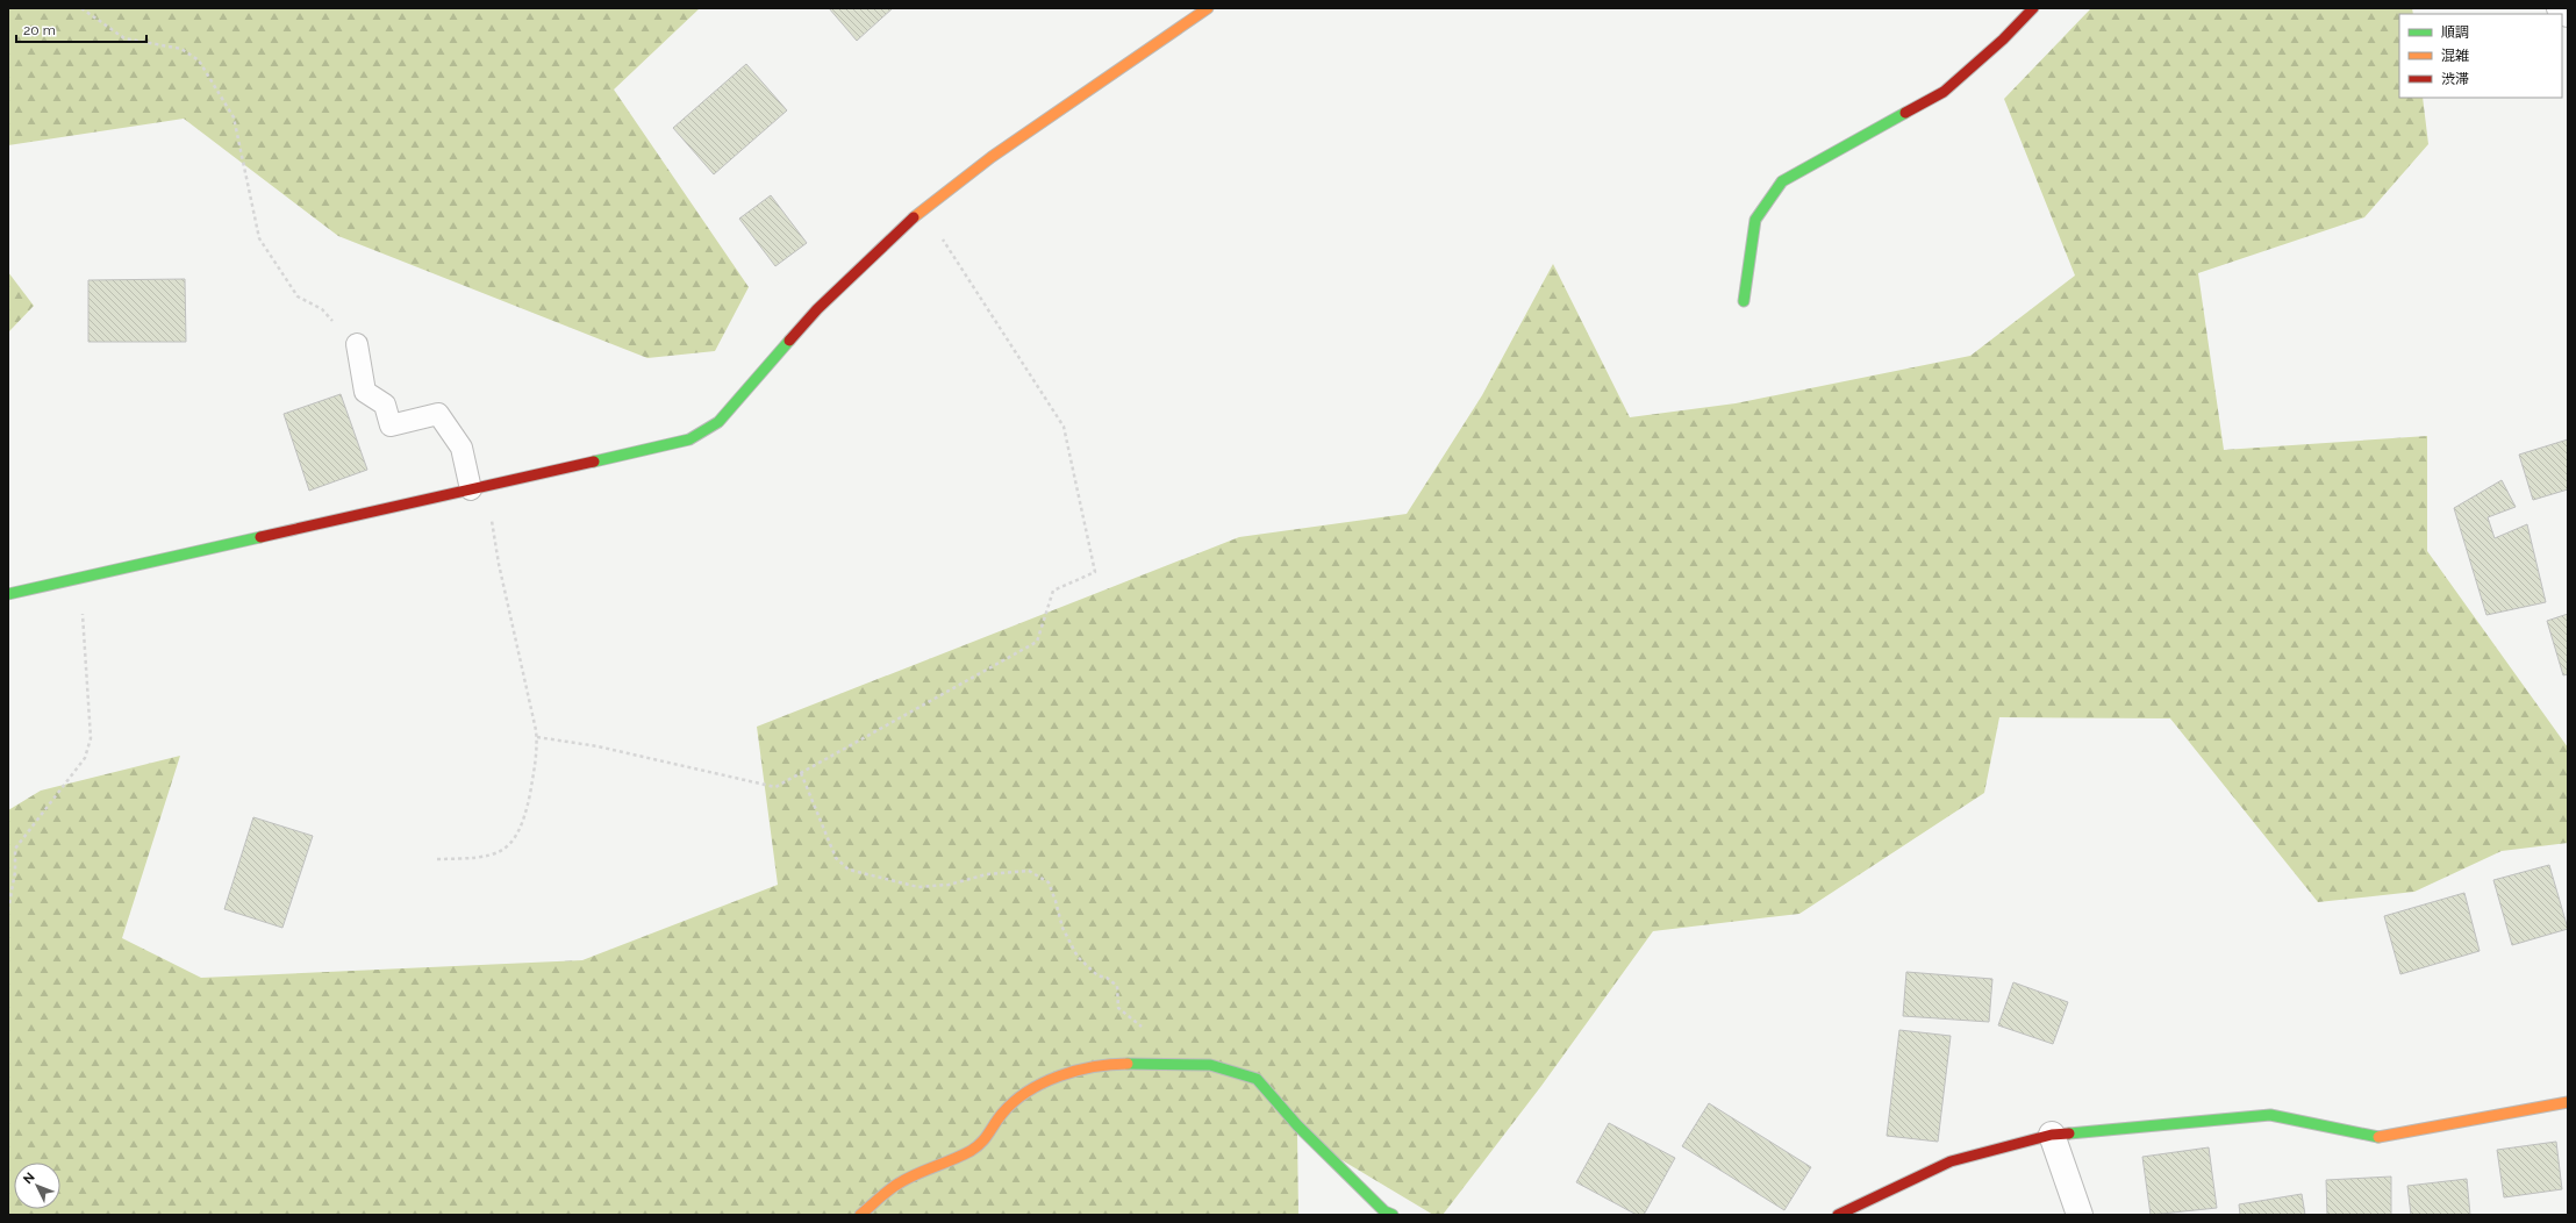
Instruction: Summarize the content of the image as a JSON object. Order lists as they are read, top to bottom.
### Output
{
  "legend": ["順調", "混雑", "渋滞"],
  "scale_bar": "20 m",
  "north": "top left"
}
